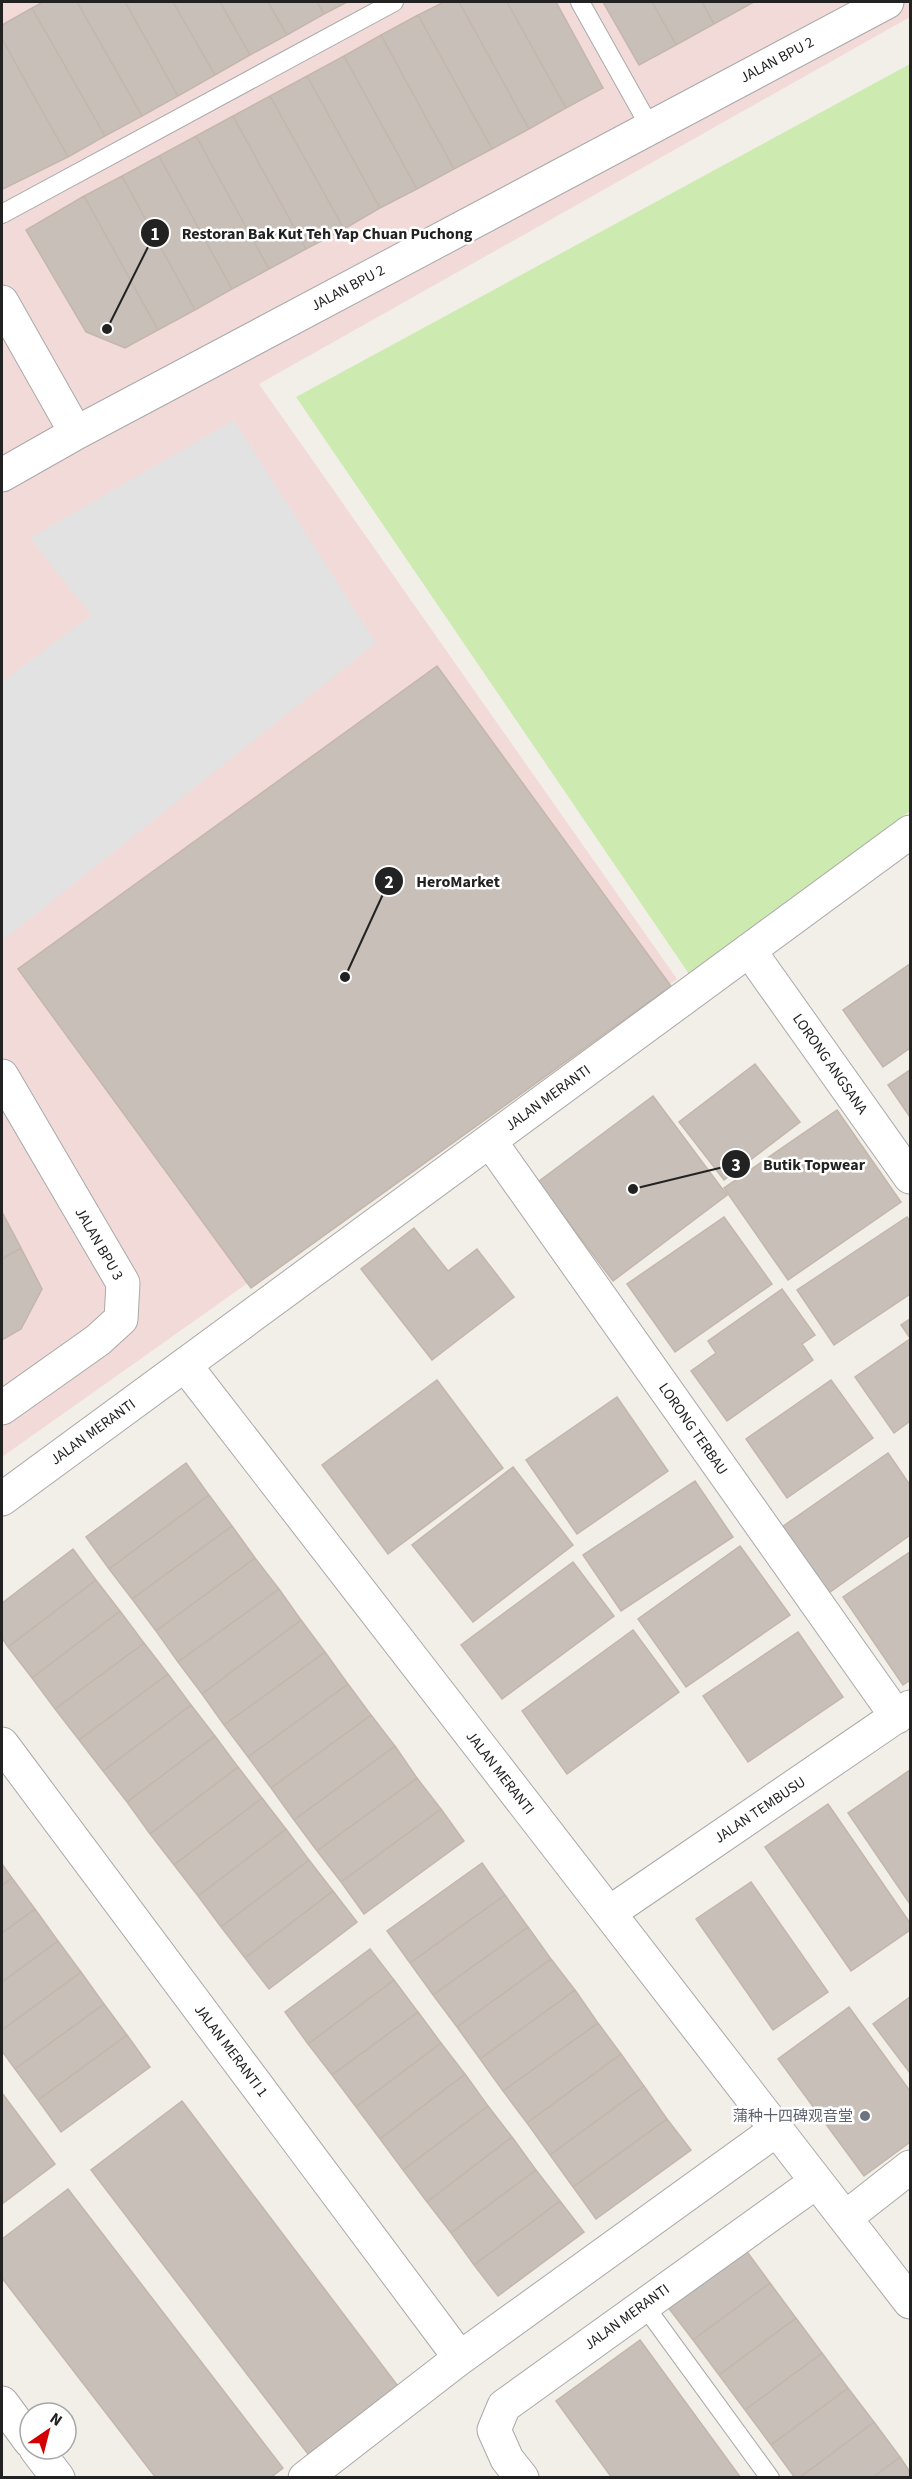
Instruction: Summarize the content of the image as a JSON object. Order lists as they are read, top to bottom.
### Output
{
  "streets": {
    "street": [
      "JALAN BPU 2",
      "LORONG ANGSANA",
      "JALAN MERANTI",
      "JALAN BPU 3",
      "LORONG TERBAU",
      "JALAN TEMBUSU",
      "JALAN MERANTI 1"
    ]
  },
  "crossings": [
    ["LORONG ANGSANA", "JALAN MERANTI"],
    ["JALAN MERANTI", "LORONG TERBAU"],
    ["JALAN MERANTI", "JALAN TEMBUSU"],
    ["LORONG TERBAU", "JALAN TEMBUSU"]
  ],
  "places": [
    "Restoran Bak Kut Teh Yap Chuan Puchong",
    "HeroMarket",
    "Butik Topwear",
    "蒲种十四碑观音堂"
  ],
  "north": "top right"
}
